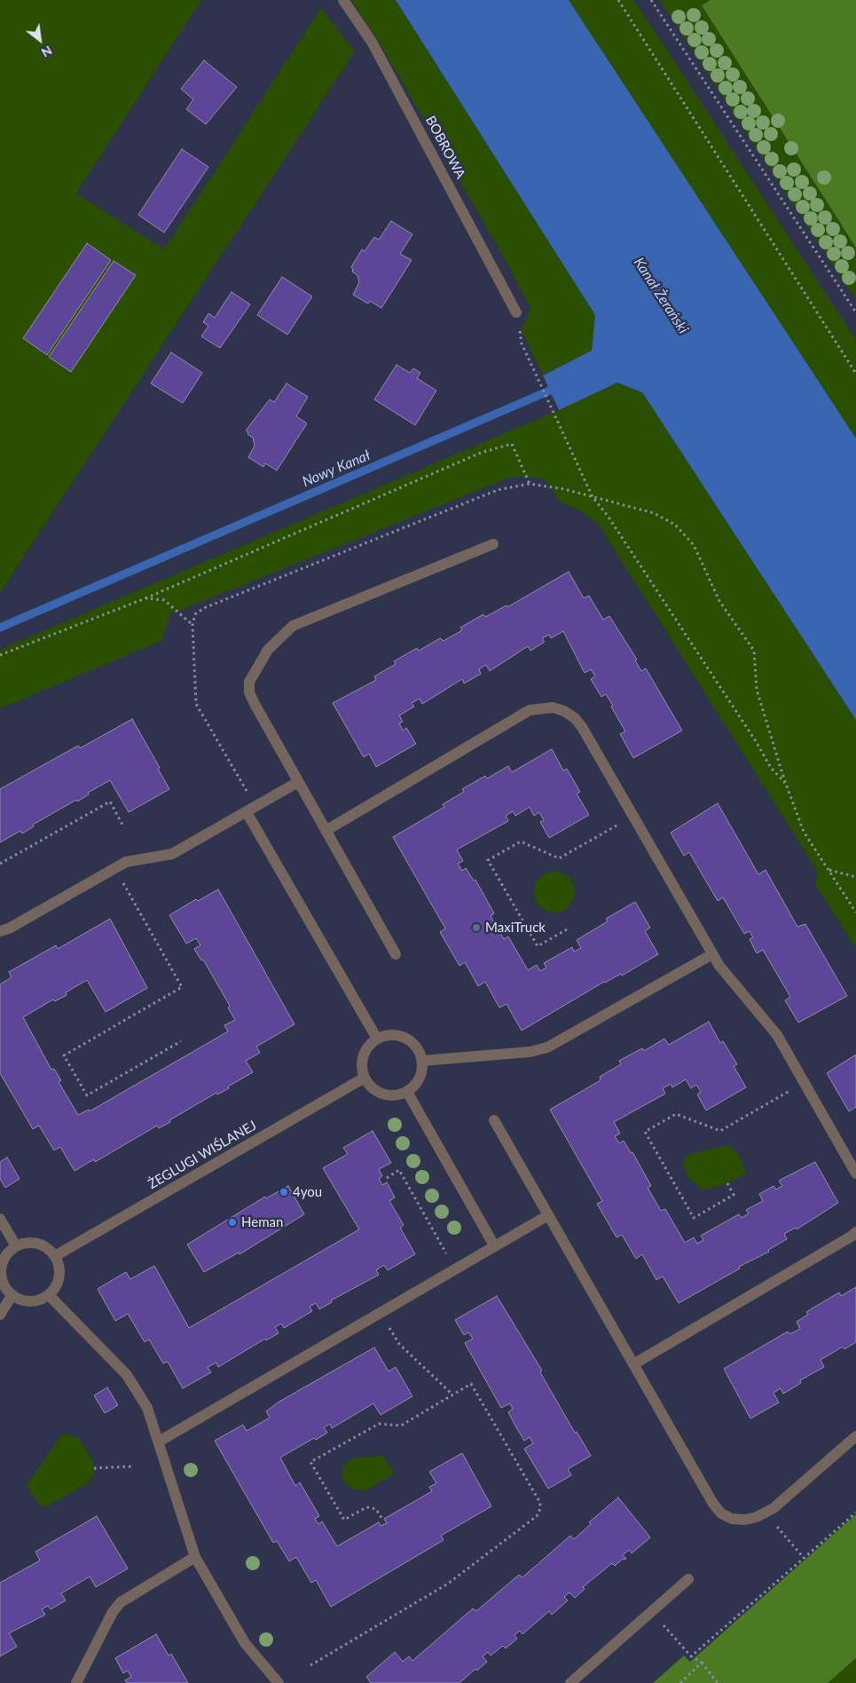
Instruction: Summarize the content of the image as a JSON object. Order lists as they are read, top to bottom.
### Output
{
  "streets": {
    "street": ["BOBROWA", "ŻEGLUGI WIŚLANEJ"]
  },
  "water": ["Kanał Żerański", "Nowy Kanał"],
  "places": ["MaxiTruck", "4you", "Heman"],
  "north": "bottom right"
}
